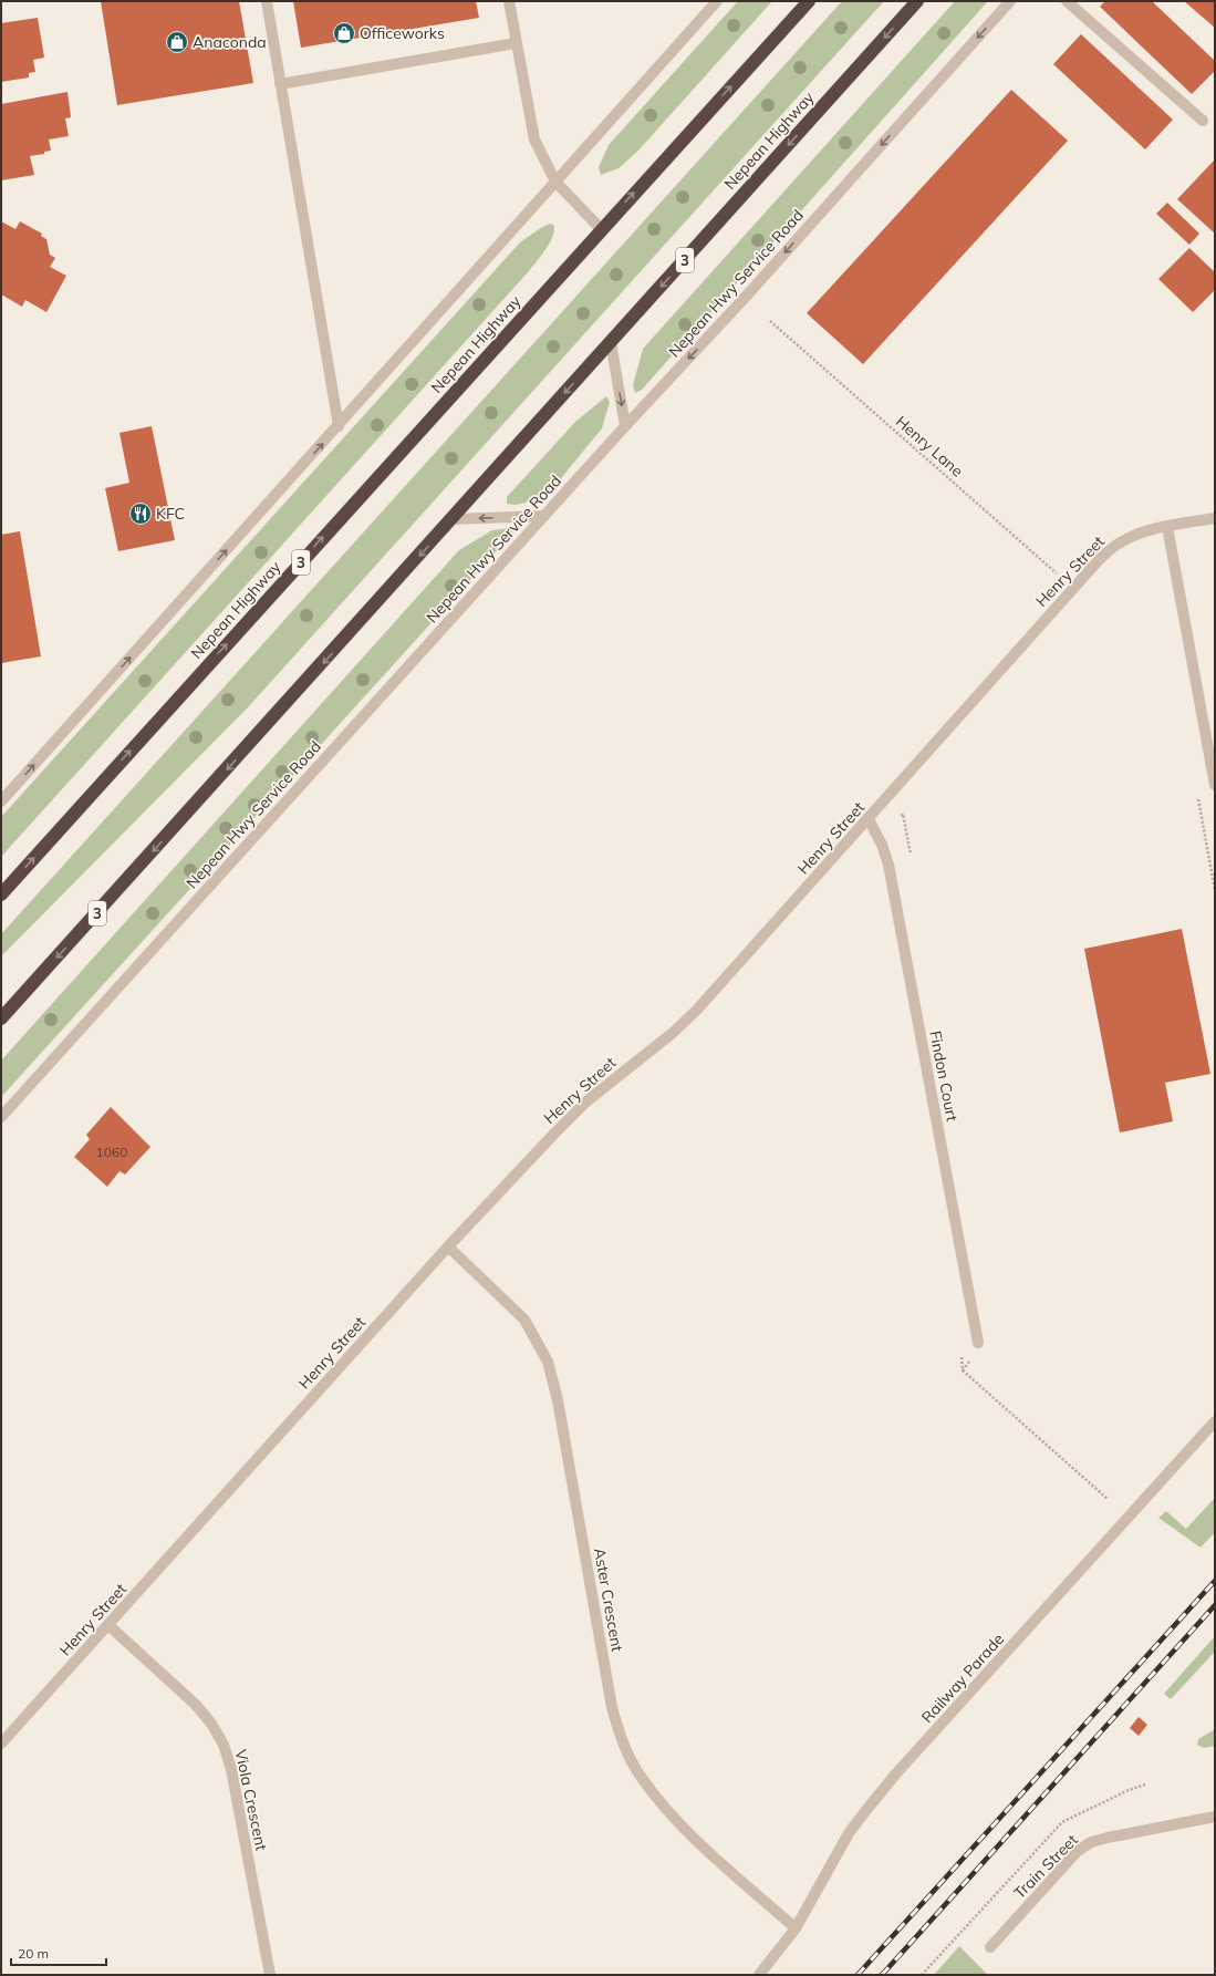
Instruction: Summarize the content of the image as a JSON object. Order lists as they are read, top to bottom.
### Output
{
  "streets": {
    "highway": ["Nepean Highway", "3"],
    "street": [
      "Nepean Hwy Service Road",
      "Henry Street",
      "Findon Court",
      "Aster Crescent",
      "Railway Parade",
      "Viola Crescent",
      "Train Street"
    ],
    "path": ["Henry Lane"]
  },
  "crossings": [
    ["Henry Lane", "Henry Street"],
    ["Henry Street", "Findon Court"],
    ["Henry Street", "Aster Crescent"],
    ["Henry Street", "Viola Crescent"],
    ["Aster Crescent", "Railway Parade"]
  ],
  "one_way": ["Nepean Hwy Service Road"],
  "places": {
    "shop": ["Officeworks", "Anaconda"],
    "restaurant": ["KFC"]
  },
  "house_numbers": ["1060"],
  "scale_bar": "20 m"
}
